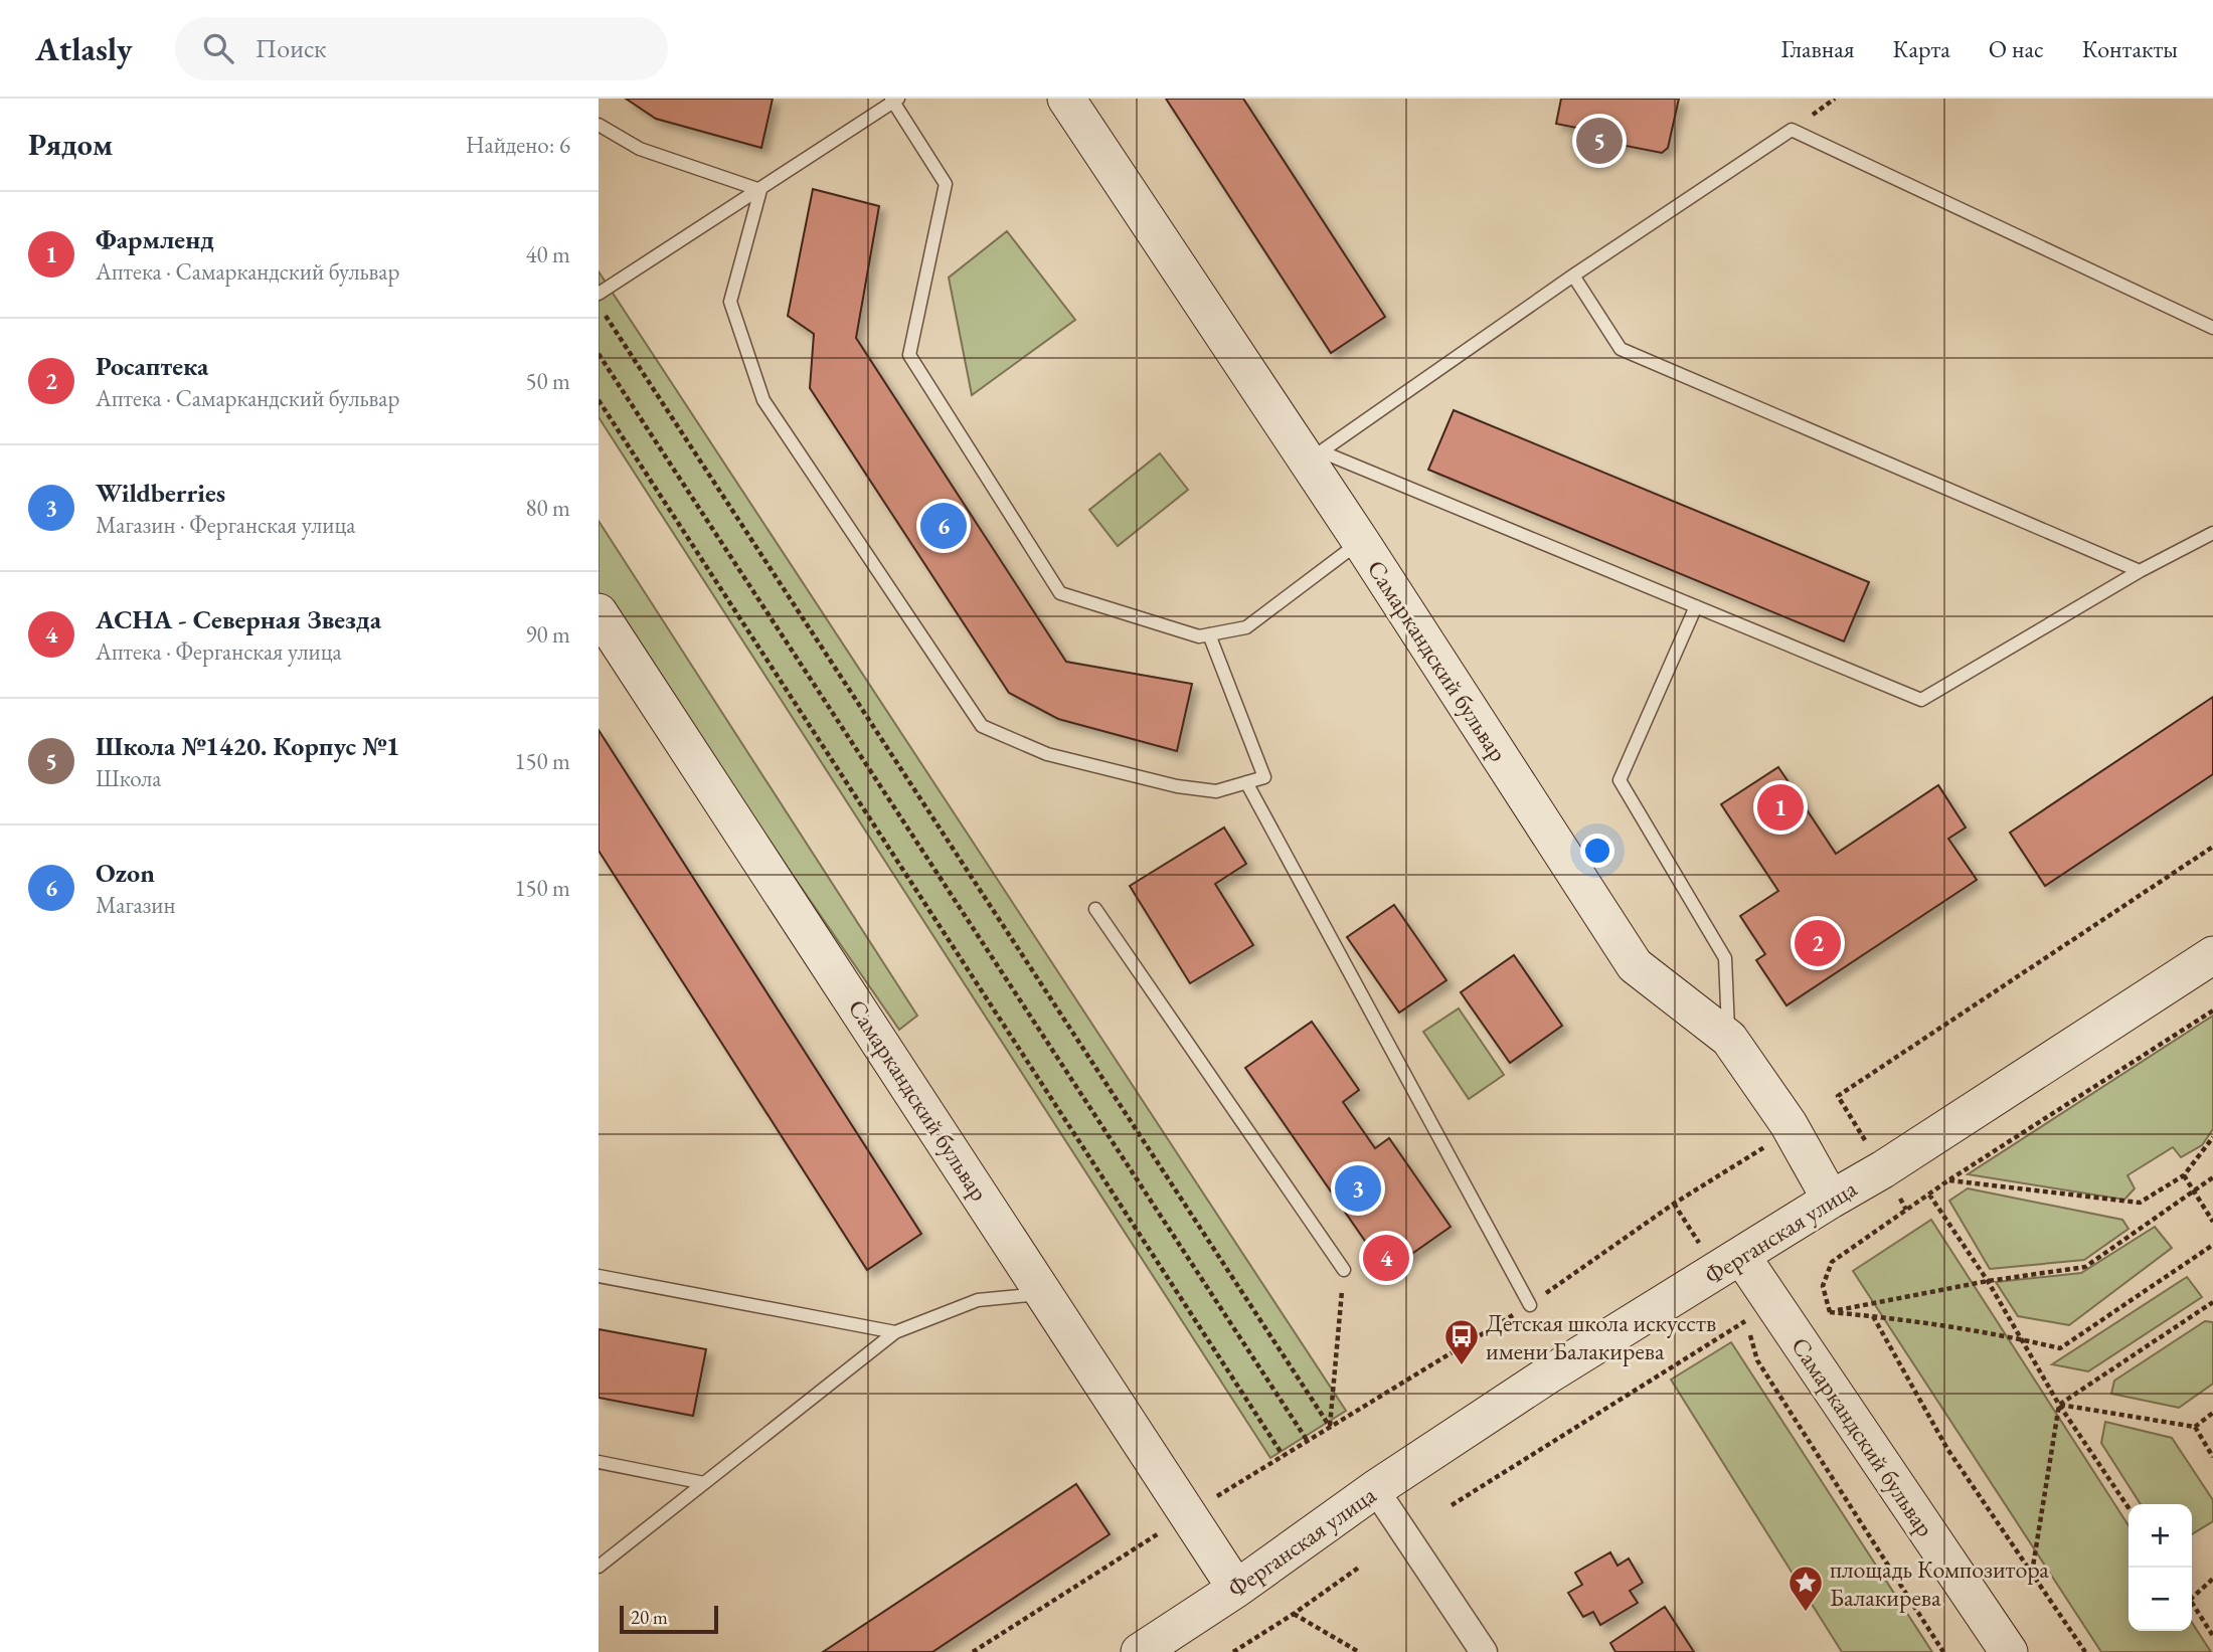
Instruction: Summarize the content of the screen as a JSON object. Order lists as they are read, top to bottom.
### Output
{
  "streets": {
    "street": ["Самаркандский бульвар", "Ферганская улица"]
  },
  "crossings": [
    ["Самаркандский бульвар", "Ферганская улица"]
  ],
  "places": {
    "bus stop": ["Детская школа искусств имени Балакирева"],
    "place": ["площадь Композитора Балакирева"]
  },
  "scale_bar": "20 m",
  "page": {
    "header": "Atlasly",
    "search": "Поиск",
    "nav": [
      "Главная",
      "Карта",
      "О нас",
      "Контакты"
    ],
    "heading": ["Рядом", "Найдено: 6"],
    "pins": [
      "5",
      "6",
      "1",
      "2",
      "3",
      "4"
    ],
    "list": [
      {
        "mark": "1",
        "name": "Фармленд",
        "note": "Аптека · Самаркандский бульвар",
        "value": "40 m"
      },
      {
        "mark": "2",
        "name": "Росаптека",
        "note": "Аптека · Самаркандский бульвар",
        "value": "50 m"
      },
      {
        "mark": "3",
        "name": "Wildberries",
        "note": "Магазин · Ферганская улица",
        "value": "80 m"
      },
      {
        "mark": "4",
        "name": "АСНА - Северная Звезда",
        "note": "Аптека · Ферганская улица",
        "value": "90 m"
      },
      {
        "mark": "5",
        "name": "Школа №1420. Корпус №1",
        "note": "Школа",
        "value": "150 m"
      },
      {
        "mark": "6",
        "name": "Ozon",
        "note": "Магазин",
        "value": "150 m"
      }
    ],
    "map_buttons": ["+", "−"],
    "scale": "20 m"
  }
}
